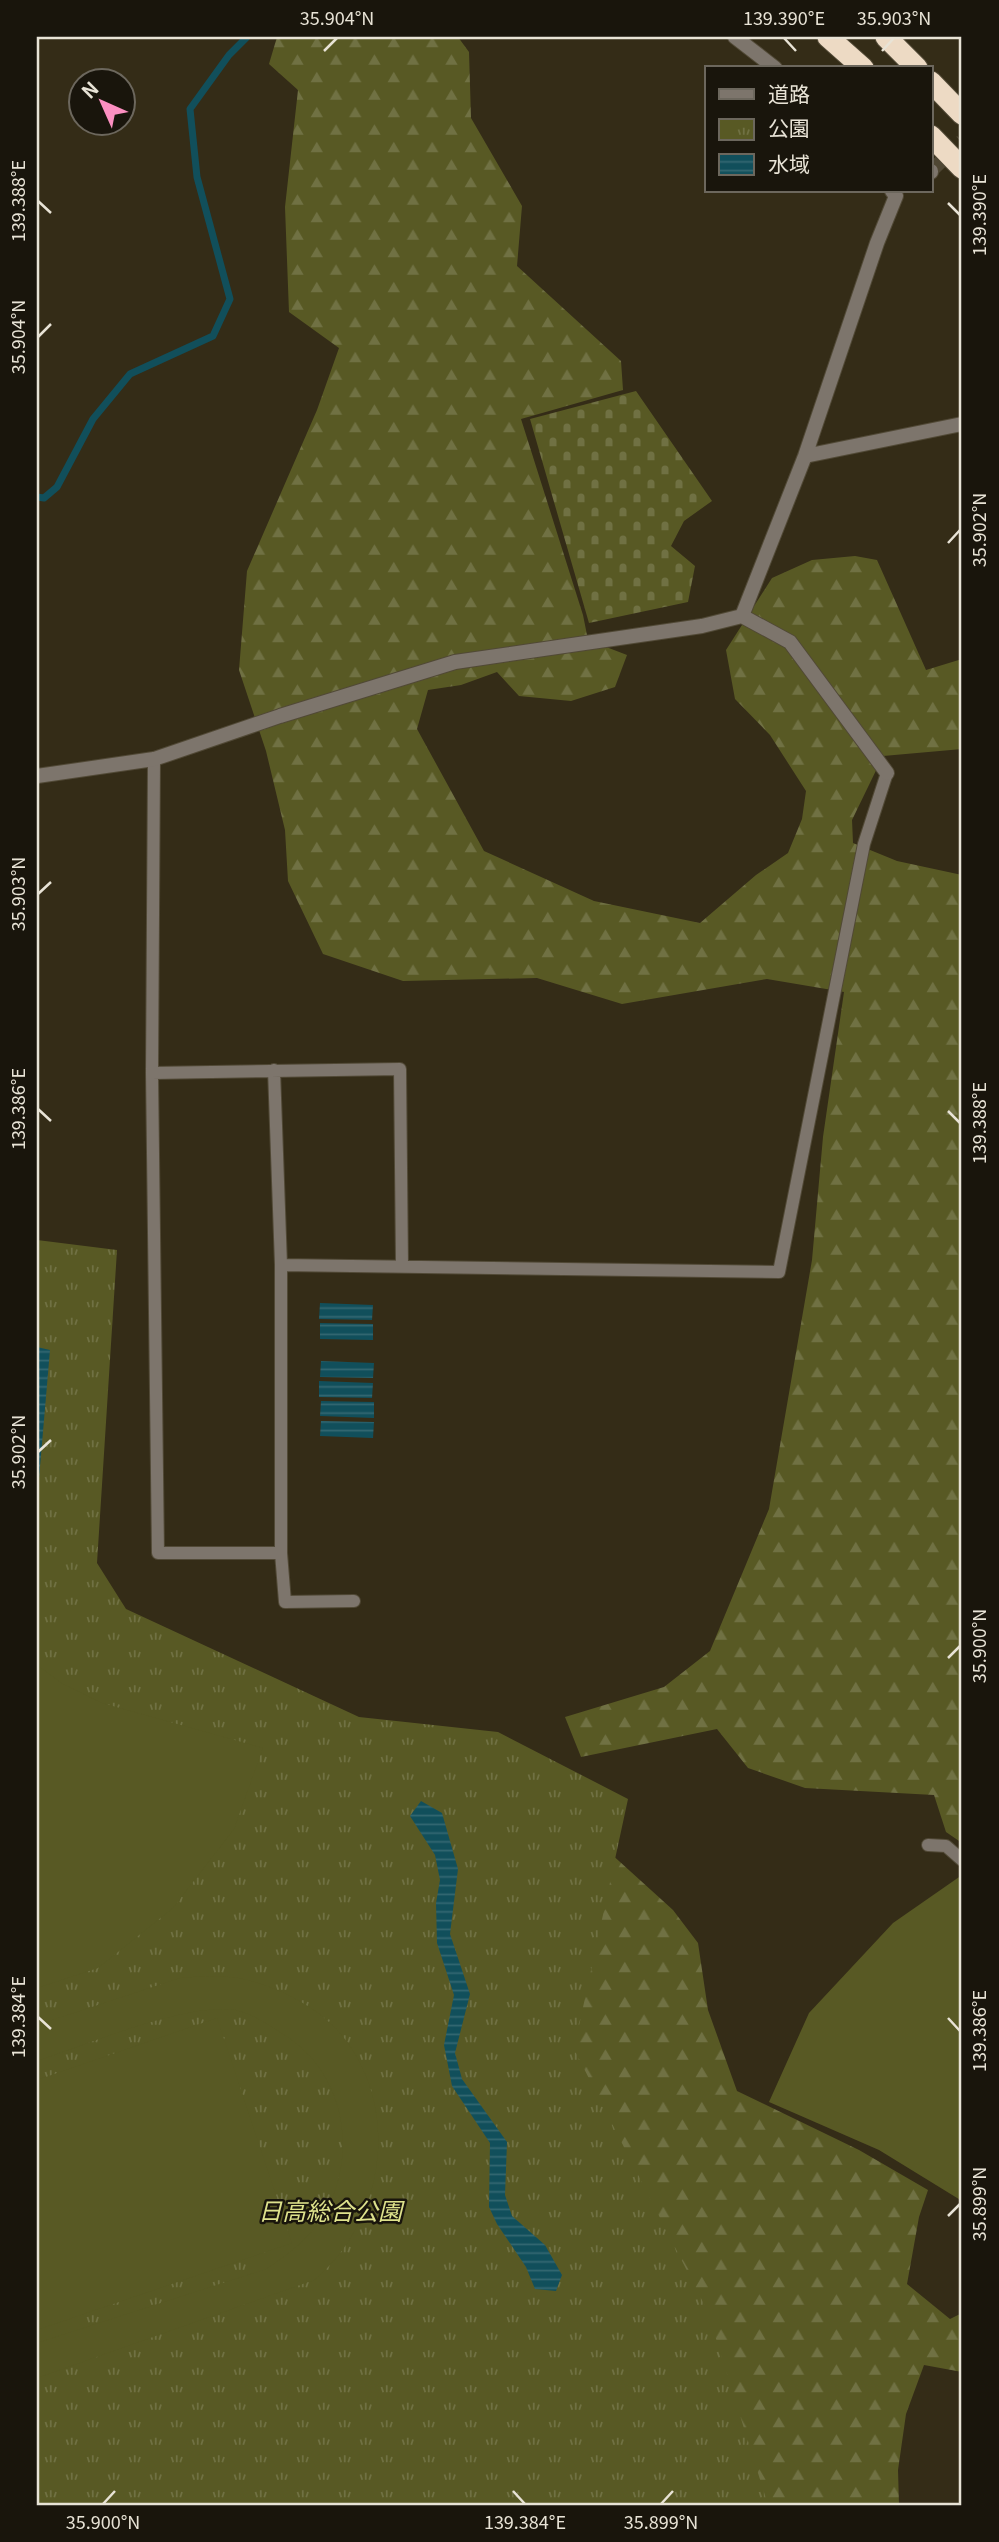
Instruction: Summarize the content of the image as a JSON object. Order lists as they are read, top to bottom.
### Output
{
  "parks": ["日高総合公園"],
  "legend": ["道路", "公園", "水域"],
  "north": "top left",
  "coordinates": [
    "35.904°N",
    "139.390°E",
    "35.903°N",
    "139.388°E",
    "35.902°N",
    "139.386°E",
    "35.900°N",
    "139.384°E",
    "35.899°N"
  ]
}
